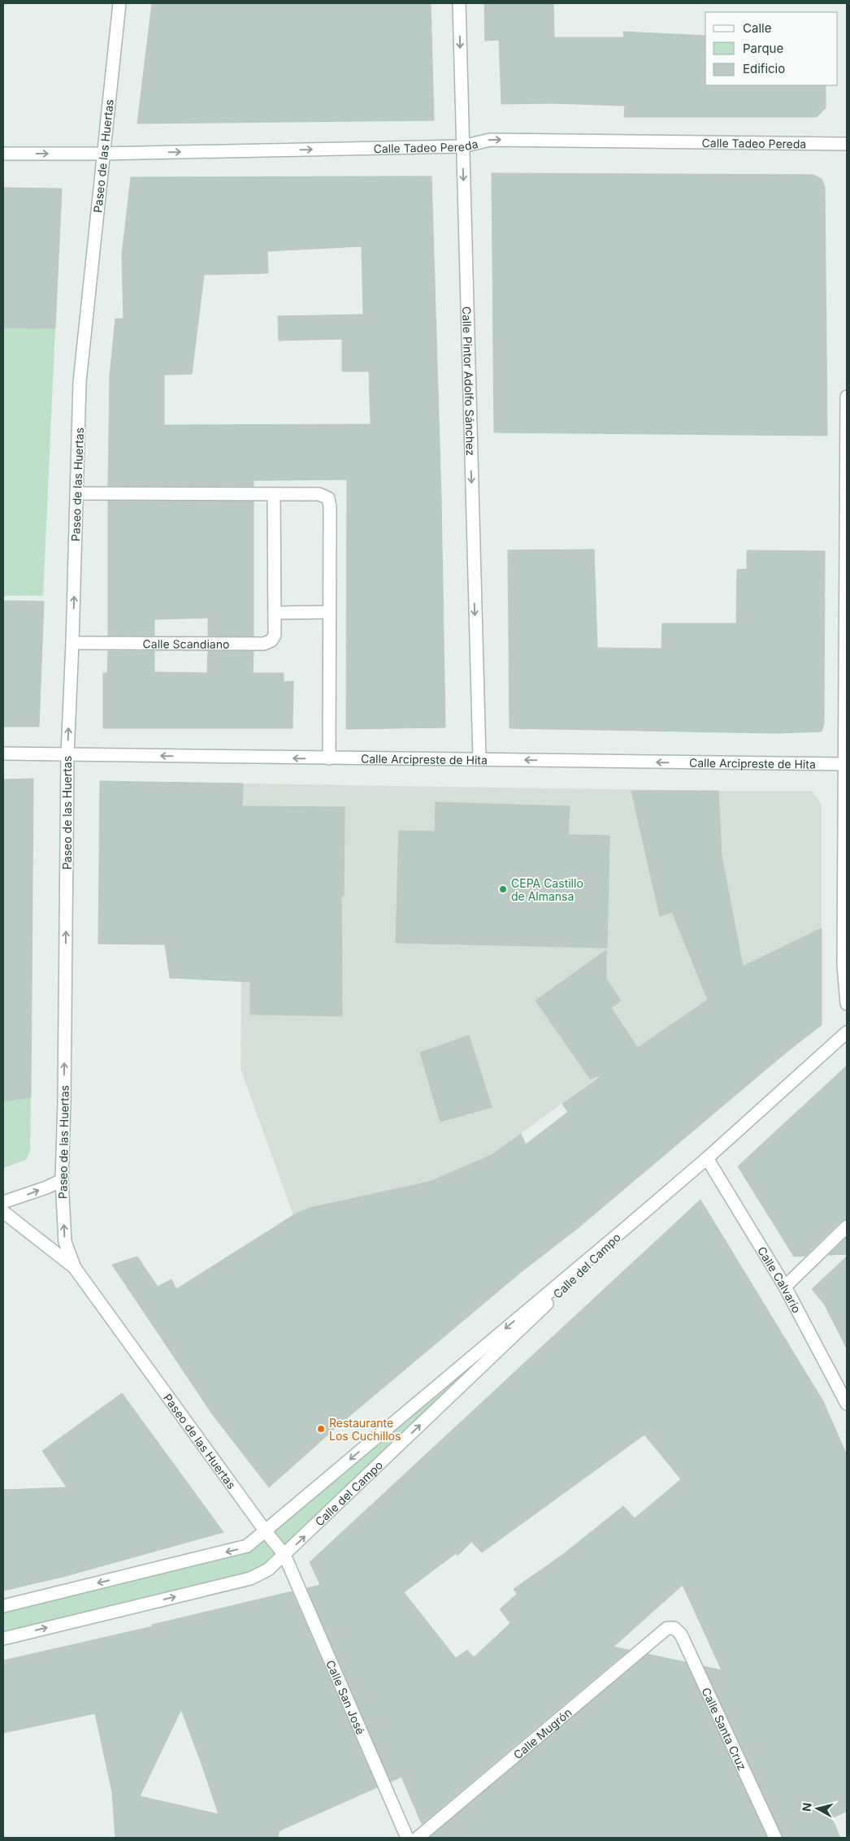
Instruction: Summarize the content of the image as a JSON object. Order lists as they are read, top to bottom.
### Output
{
  "streets": {
    "street": [
      "Calle Tadeo Pereda",
      "Paseo de las Huertas",
      "Calle Pintor Adolfo Sánchez",
      "Calle Scandiano",
      "Calle Arcipreste de Hita",
      "Calle del Campo",
      "Calle Calvario",
      "Calle San José",
      "Calle Santa Cruz",
      "Calle Mugrón"
    ]
  },
  "crossings": [
    ["Calle Tadeo Pereda", "Paseo de las Huertas"],
    ["Calle Tadeo Pereda", "Calle Pintor Adolfo Sánchez"],
    ["Paseo de las Huertas", "Calle Scandiano"],
    ["Paseo de las Huertas", "Calle Arcipreste de Hita"],
    ["Paseo de las Huertas", "Calle del Campo"],
    ["Paseo de las Huertas", "Calle San José"],
    ["Calle Pintor Adolfo Sánchez", "Calle Arcipreste de Hita"],
    ["Calle del Campo", "Calle Calvario"],
    ["Calle del Campo", "Calle San José"],
    ["Calle Santa Cruz", "Calle Mugrón"]
  ],
  "one_way": [
    "Calle Tadeo Pereda",
    "Paseo de las Huertas",
    "Calle Pintor Adolfo Sánchez",
    "Calle Arcipreste de Hita"
  ],
  "places": ["CEPA Castillo de Almansa", "Restaurante Los Cuchillos"],
  "legend": ["Calle", "Parque", "Edificio"],
  "north": "left"
}
